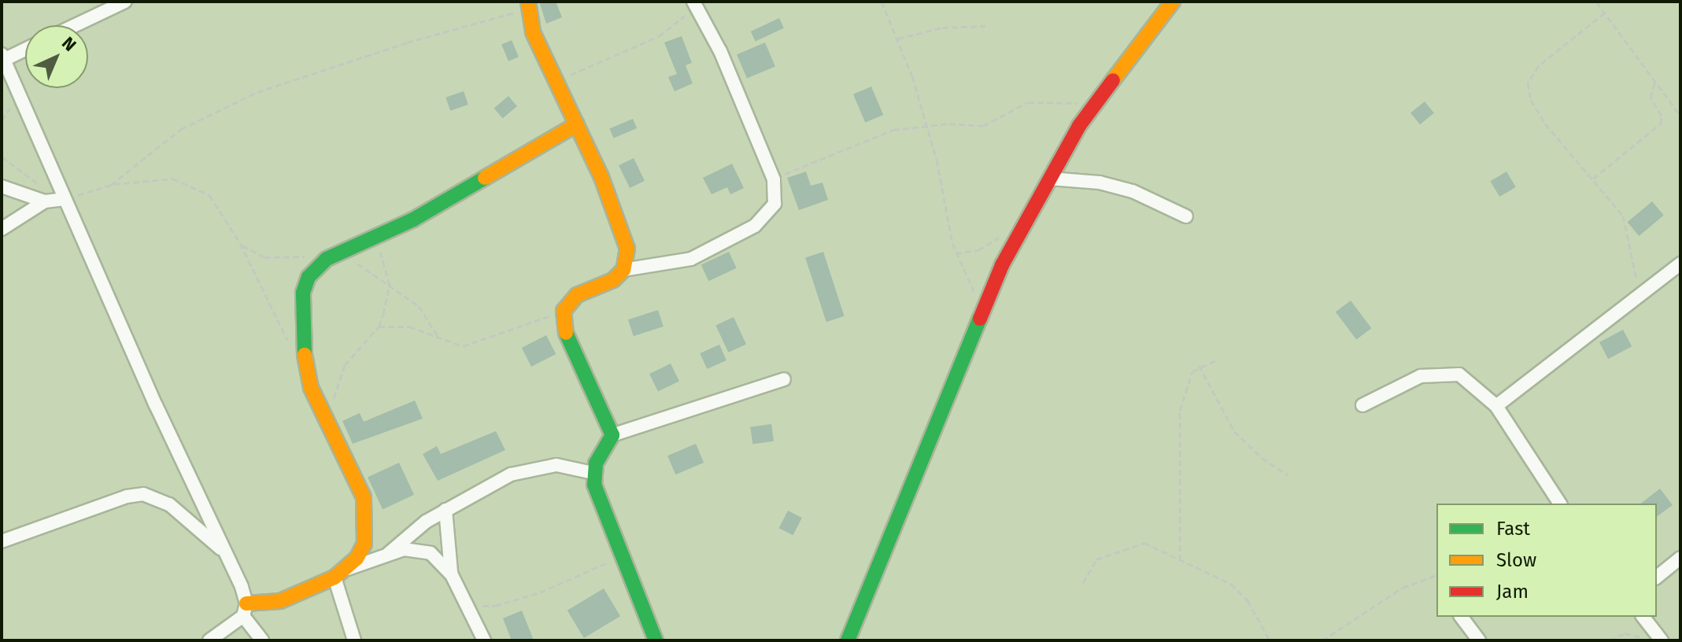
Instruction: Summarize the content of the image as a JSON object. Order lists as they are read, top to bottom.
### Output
{
  "legend": ["Fast", "Slow", "Jam"],
  "north": "top right"
}
